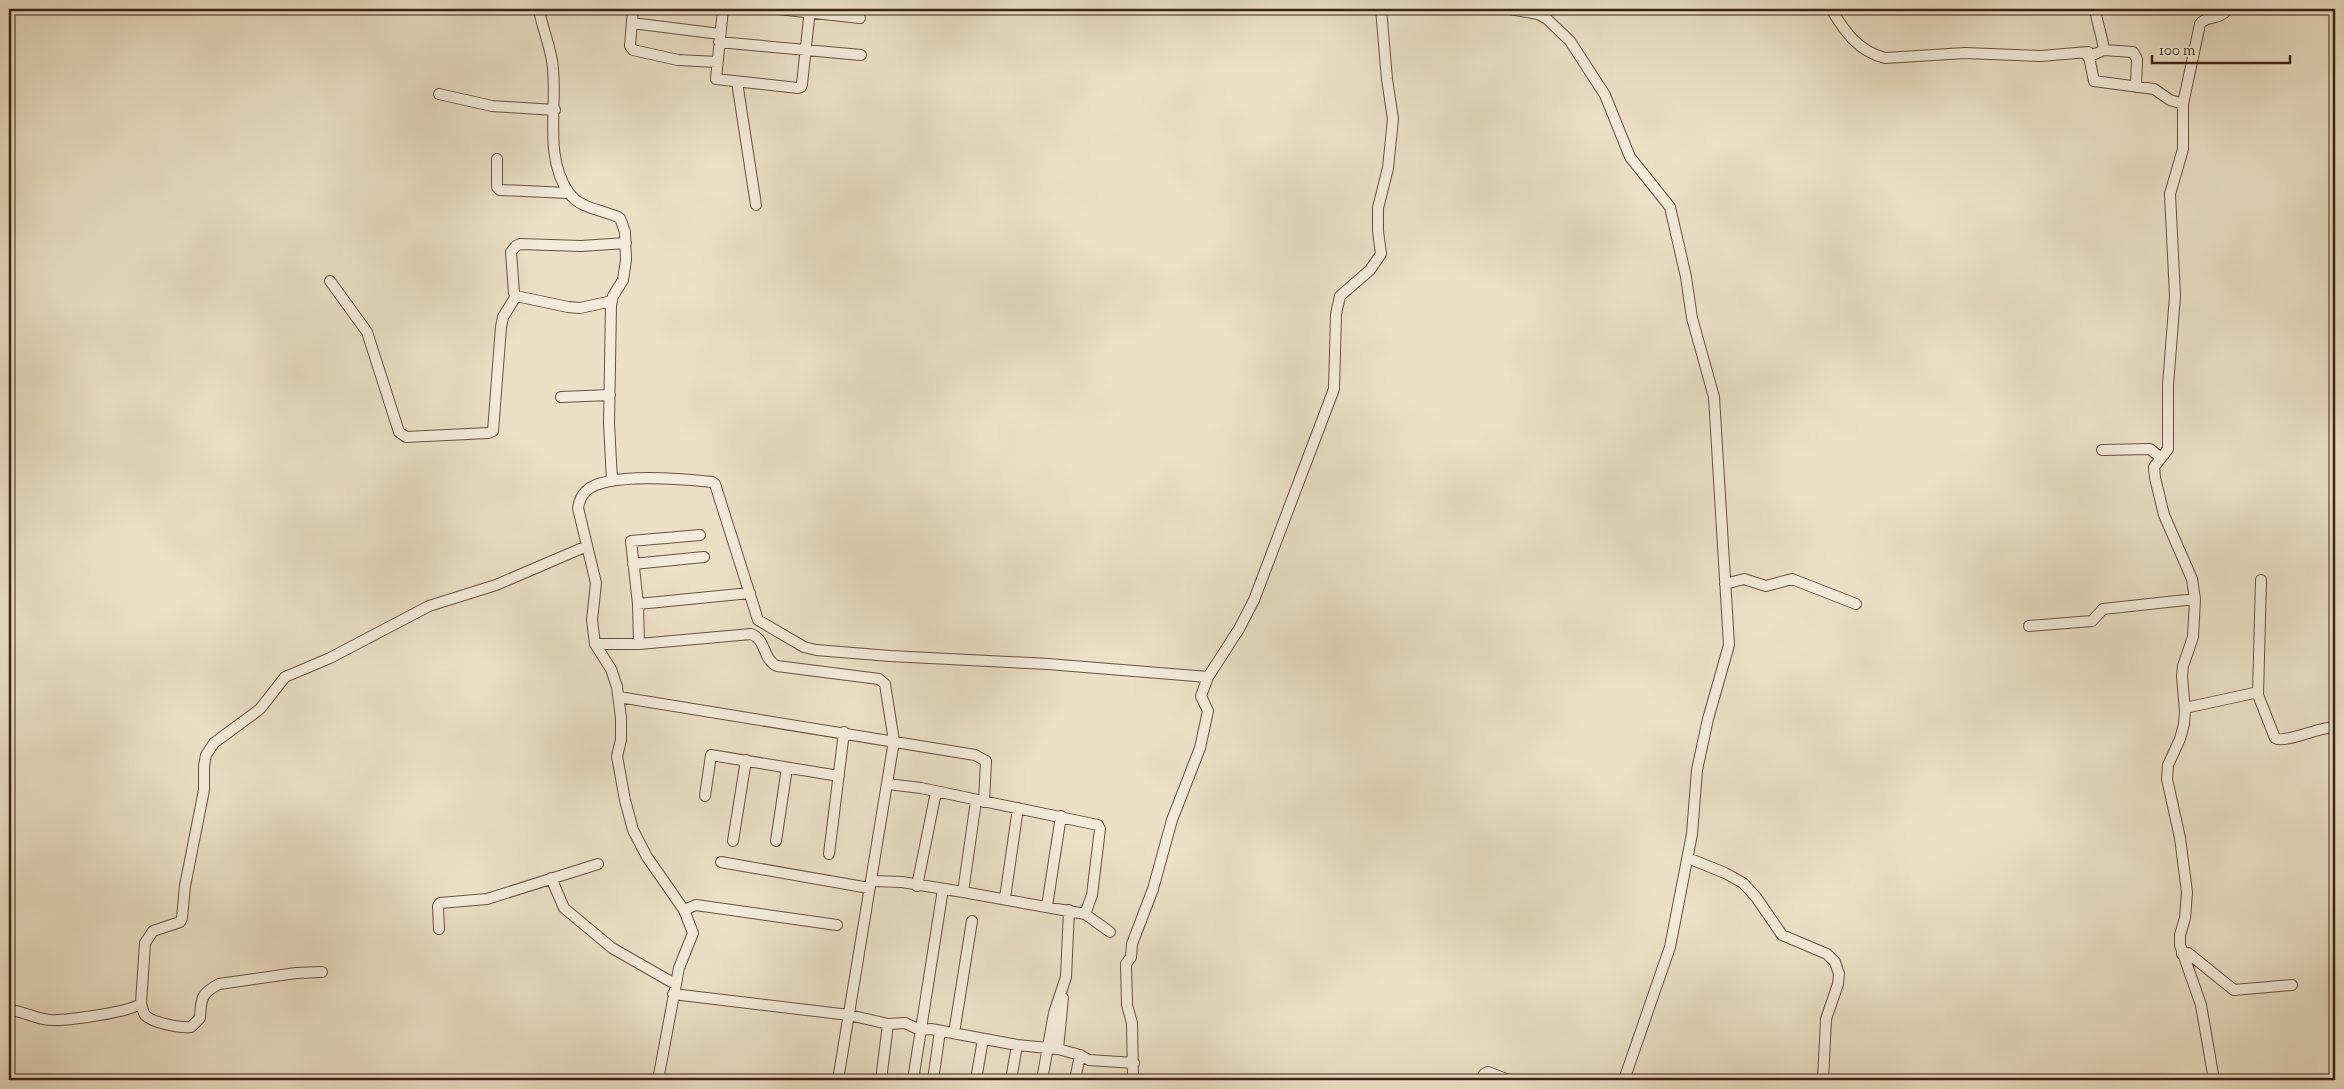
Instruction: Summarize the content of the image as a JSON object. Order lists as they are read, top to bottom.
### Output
{
  "scale_bar": "100 m"
}
